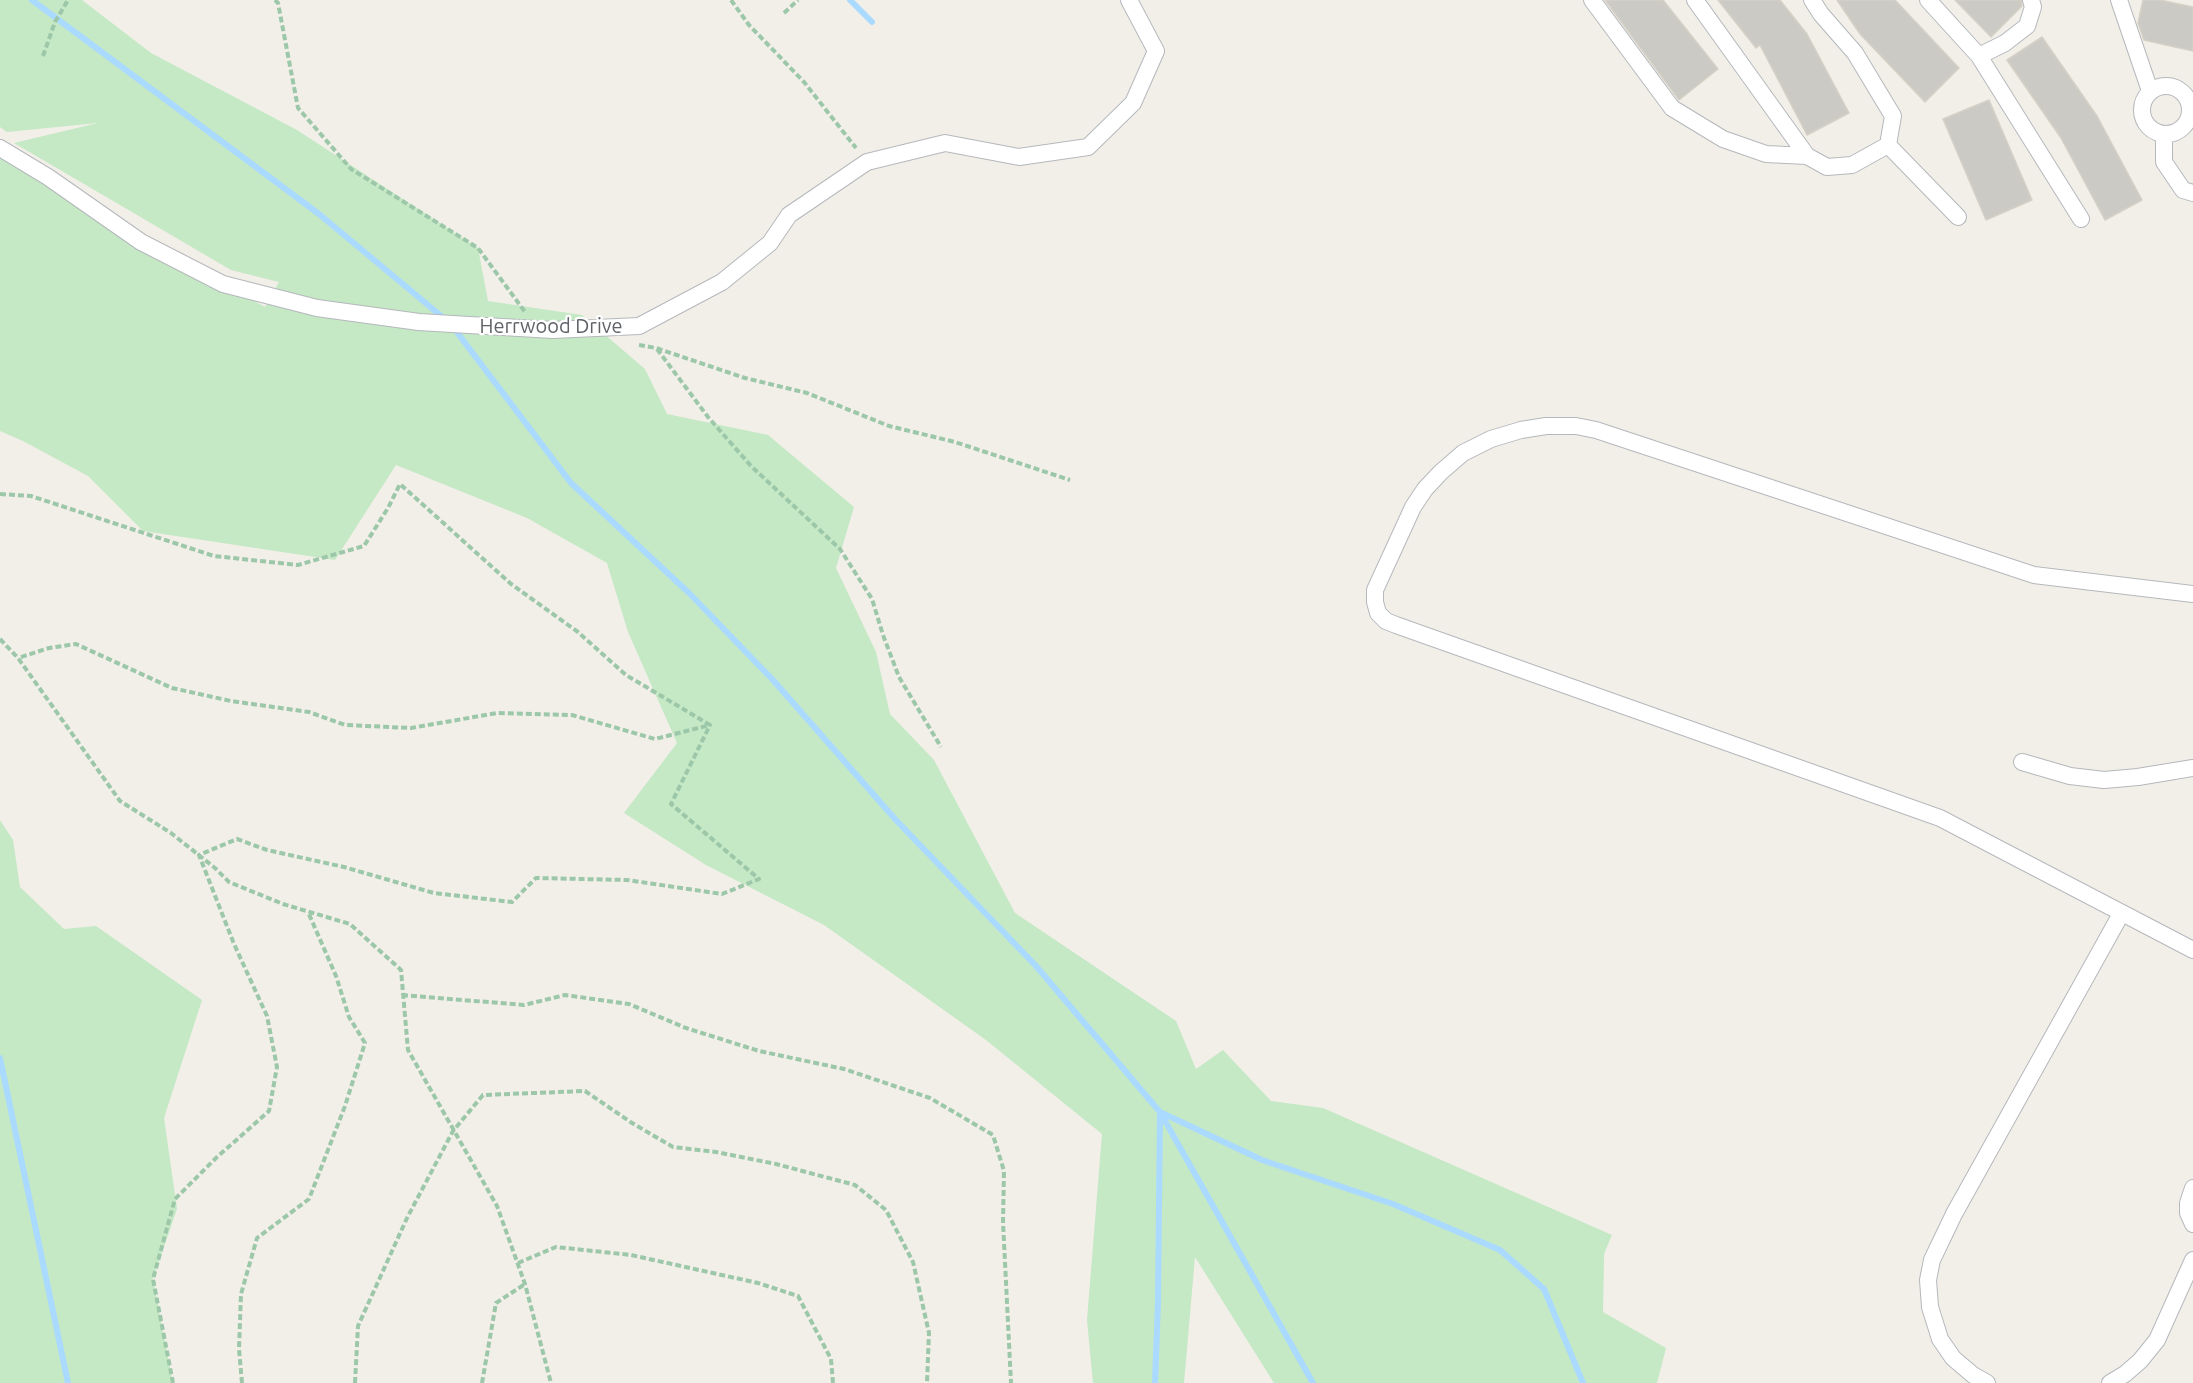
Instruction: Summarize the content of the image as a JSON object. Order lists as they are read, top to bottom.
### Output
{
  "streets": {
    "street": ["Herrwood Drive"]
  }
}
